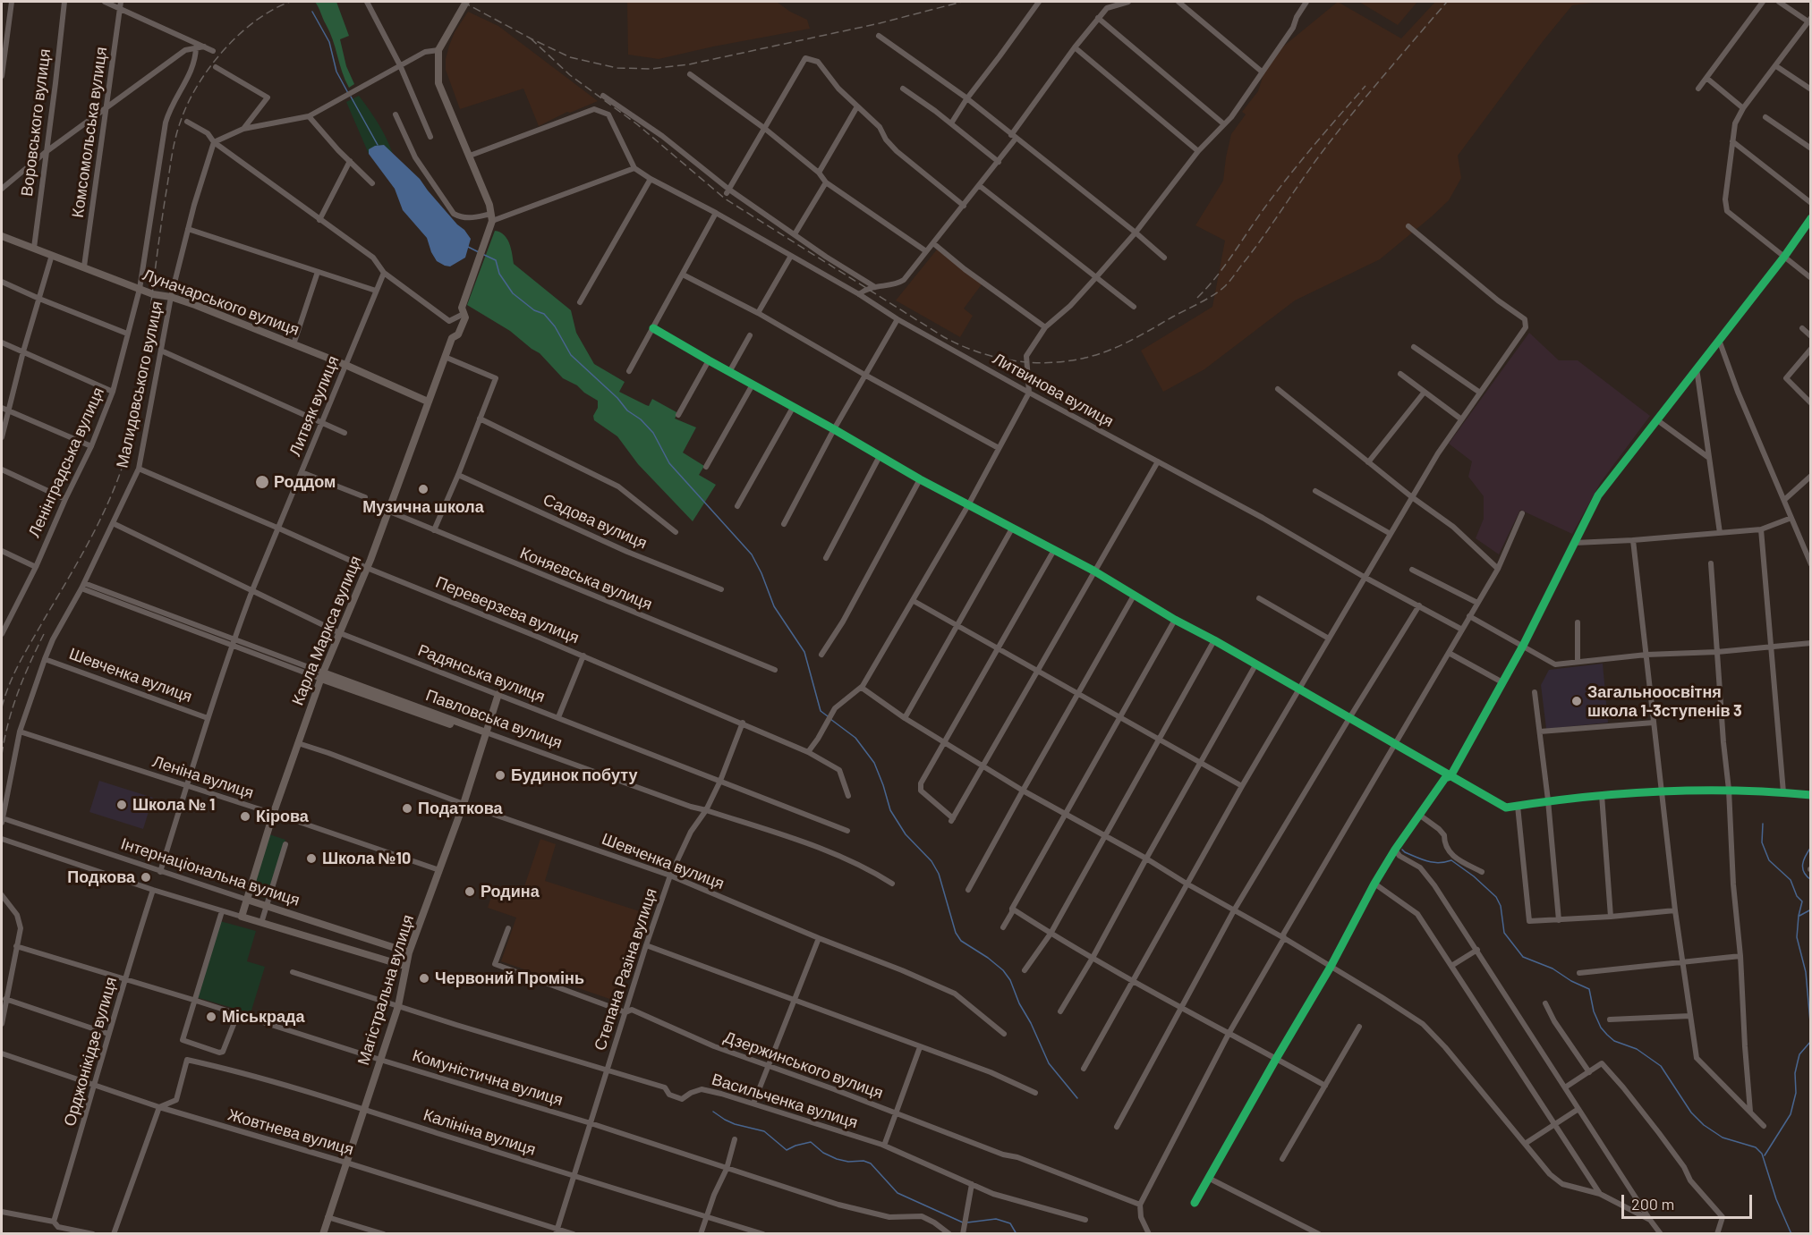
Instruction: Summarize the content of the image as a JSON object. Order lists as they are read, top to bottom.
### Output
{
  "streets": {
    "street": [
      "Воровського вулиця",
      "Комсомольська вулиця",
      "Луначарського вулиця",
      "Малидовського вулиця",
      "Литвинова вулиця",
      "Литвяк вулиця",
      "Ленінградська вулиця",
      "Садова вулиця",
      "Коняєвська вулиця",
      "Переверзєва вулиця",
      "Карла Маркса вулиця",
      "Радянська вулиця",
      "Шевченка вулиця",
      "Павловська вулиця",
      "Леніна вулиця",
      "Інтернаціональна вулиця",
      "Степана Разіна вулиця",
      "Магістральна вулиця",
      "Орджонікідзе вулиця",
      "Дзержинського вулиця",
      "Комуністична вулиця",
      "Васильченка вулиця",
      "Жовтнева вулиця",
      "Калініна вулиця"
    ]
  },
  "crossings": [
    ["Воровського вулиця", "Луначарського вулиця"],
    ["Комсомольська вулиця", "Луначарського вулиця"],
    ["Луначарського вулиця", "Малидовського вулиця"],
    ["Луначарського вулиця", "Литвяк вулиця"],
    ["Луначарського вулиця", "Ленінградська вулиця"],
    ["Луначарського вулиця", "Карла Маркса вулиця"],
    ["Малидовського вулиця", "Переверзєва вулиця"],
    ["Малидовського вулиця", "Радянська вулиця"],
    ["Малидовського вулиця", "Шевченка вулиця"],
    ["Малидовського вулиця", "Павловська вулиця"],
    ["Малидовського вулиця", "Леніна вулиця"],
    ["Малидовського вулиця", "Інтернаціональна вулиця"],
    ["Литвяк вулиця", "Переверзєва вулиця"],
    ["Литвяк вулиця", "Радянська вулиця"],
    ["Литвяк вулиця", "Шевченка вулиця"],
    ["Литвяк вулиця", "Павловська вулиця"],
    ["Литвяк вулиця", "Леніна вулиця"],
    ["Литвяк вулиця", "Інтернаціональна вулиця"],
    ["Коняєвська вулиця", "Карла Маркса вулиця"],
    ["Переверзєва вулиця", "Карла Маркса вулиця"],
    ["Переверзєва вулиця", "Степана Разіна вулиця"],
    ["Карла Маркса вулиця", "Радянська вулиця"],
    ["Карла Маркса вулиця", "Шевченка вулиця"],
    ["Карла Маркса вулиця", "Павловська вулиця"],
    ["Карла Маркса вулиця", "Леніна вулиця"],
    ["Карла Маркса вулиця", "Інтернаціональна вулиця"],
    ["Радянська вулиця", "Степана Разіна вулиця"],
    ["Радянська вулиця", "Магістральна вулиця"],
    ["Шевченка вулиця", "Степана Разіна вулиця"],
    ["Шевченка вулиця", "Магістральна вулиця"],
    ["Павловська вулиця", "Степана Разіна вулиця"],
    ["Павловська вулиця", "Магістральна вулиця"],
    ["Леніна вулиця", "Магістральна вулиця"],
    ["Інтернаціональна вулиця", "Магістральна вулиця"],
    ["Інтернаціональна вулиця", "Орджонікідзе вулиця"],
    ["Степана Разіна вулиця", "Дзержинського вулиця"],
    ["Степана Разіна вулиця", "Комуністична вулиця"],
    ["Степана Разіна вулиця", "Васильченка вулиця"],
    ["Степана Разіна вулиця", "Жовтнева вулиця"],
    ["Степана Разіна вулиця", "Калініна вулиця"],
    ["Магістральна вулиця", "Комуністична вулиця"],
    ["Магістральна вулиця", "Васильченка вулиця"],
    ["Магістральна вулиця", "Жовтнева вулиця"],
    ["Магістральна вулиця", "Калініна вулиця"],
    ["Орджонікідзе вулиця", "Комуністична вулиця"],
    ["Орджонікідзе вулиця", "Жовтнева вулиця"],
    ["Жовтнева вулиця", "Калініна вулиця"]
  ],
  "places": [
    "Роддом",
    "Музична школа",
    "Загальноосвiтня школа 1-3ступенiв 3",
    "Будинок побуту",
    "Школа № 1",
    "Податкова",
    "Кірова",
    "Школа №10",
    "Подкова",
    "Родина",
    "Червоний Промінь",
    "Міськрада"
  ],
  "scale_bar": "200 m"
}
